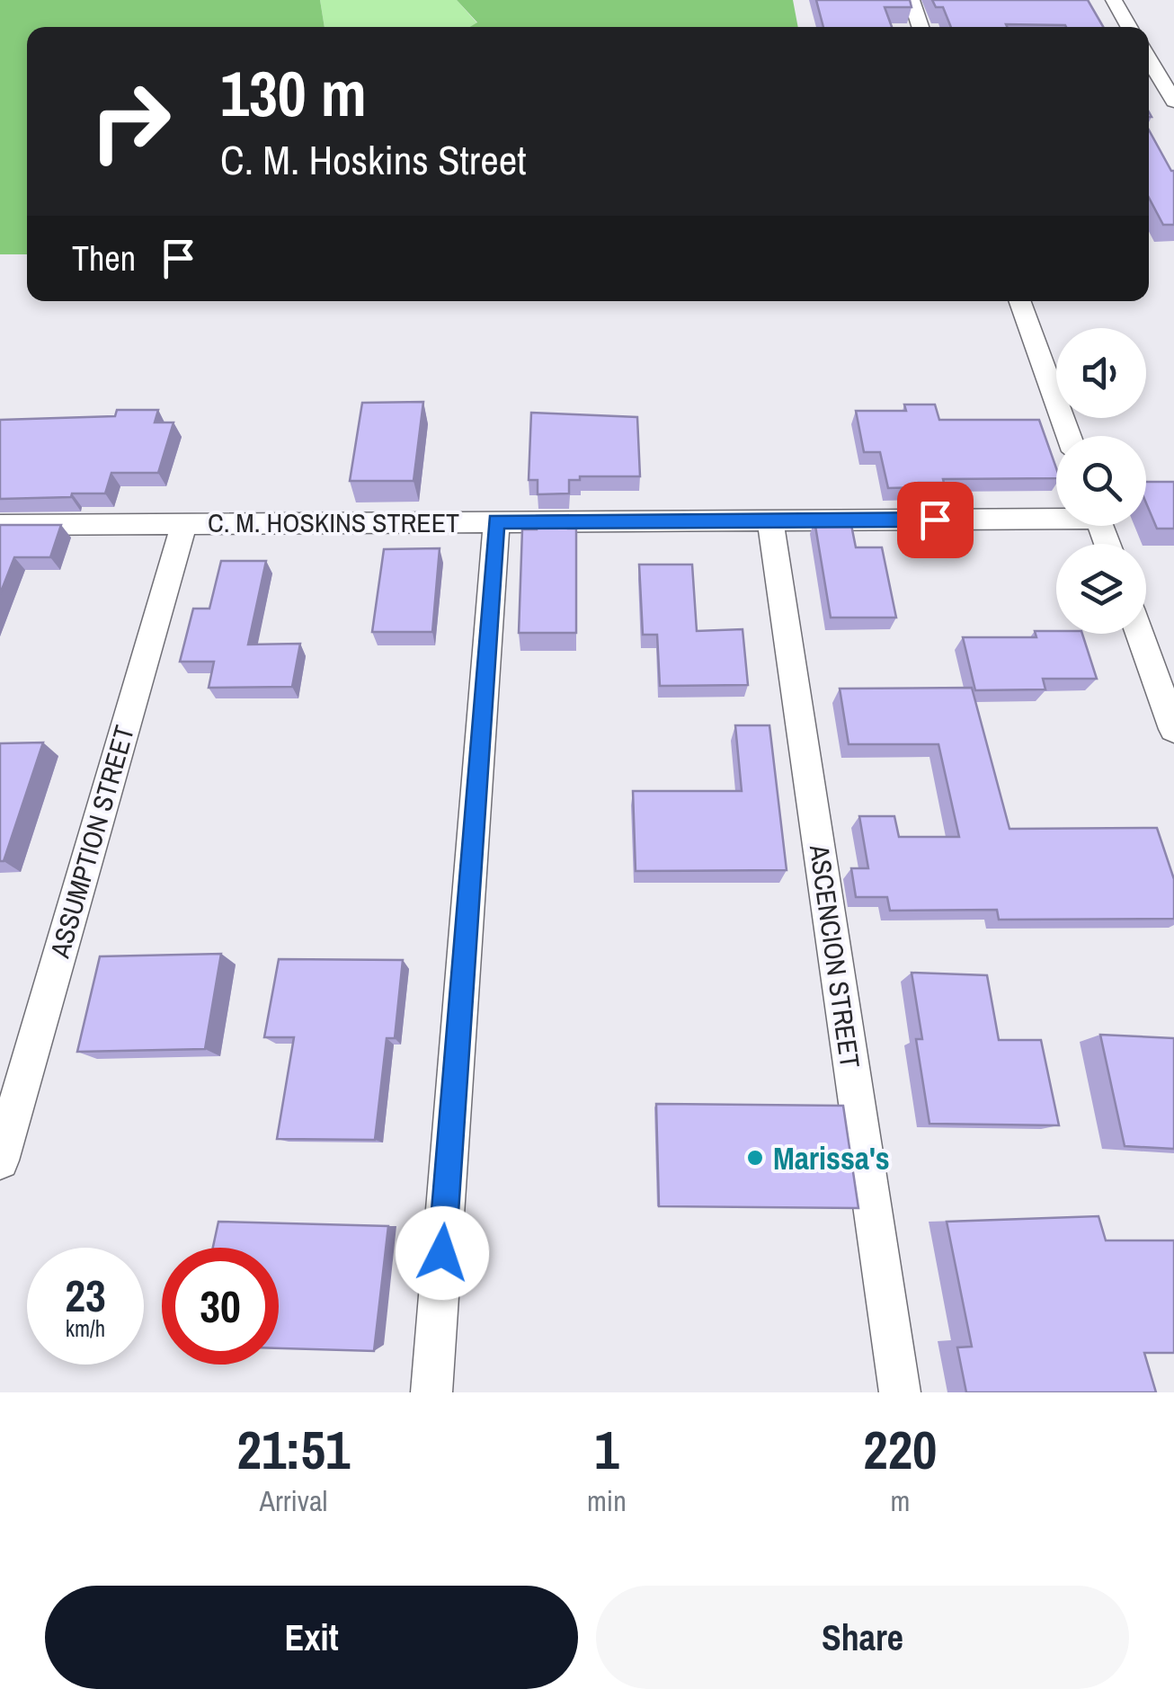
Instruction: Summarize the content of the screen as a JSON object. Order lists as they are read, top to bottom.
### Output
{
  "streets": {
    "street": ["C. M. HOSKINS STREET", "ASSUMPTION STREET", "ASCENCION STREET"]
  },
  "crossings": [
    ["C. M. HOSKINS STREET", "ASSUMPTION STREET"],
    ["C. M. HOSKINS STREET", "ASCENCION STREET"]
  ],
  "places": ["Marissa's"],
  "page": {
    "turn": ["130 m", "C. M. Hoskins Street"],
    "then": "Then",
    "speed": "23 km/h",
    "limit": "30",
    "eta": [
      "21:51",
      "Arrival",
      "1",
      "min",
      "220",
      "m"
    ],
    "buttons": ["Exit", "Share"]
  }
}
